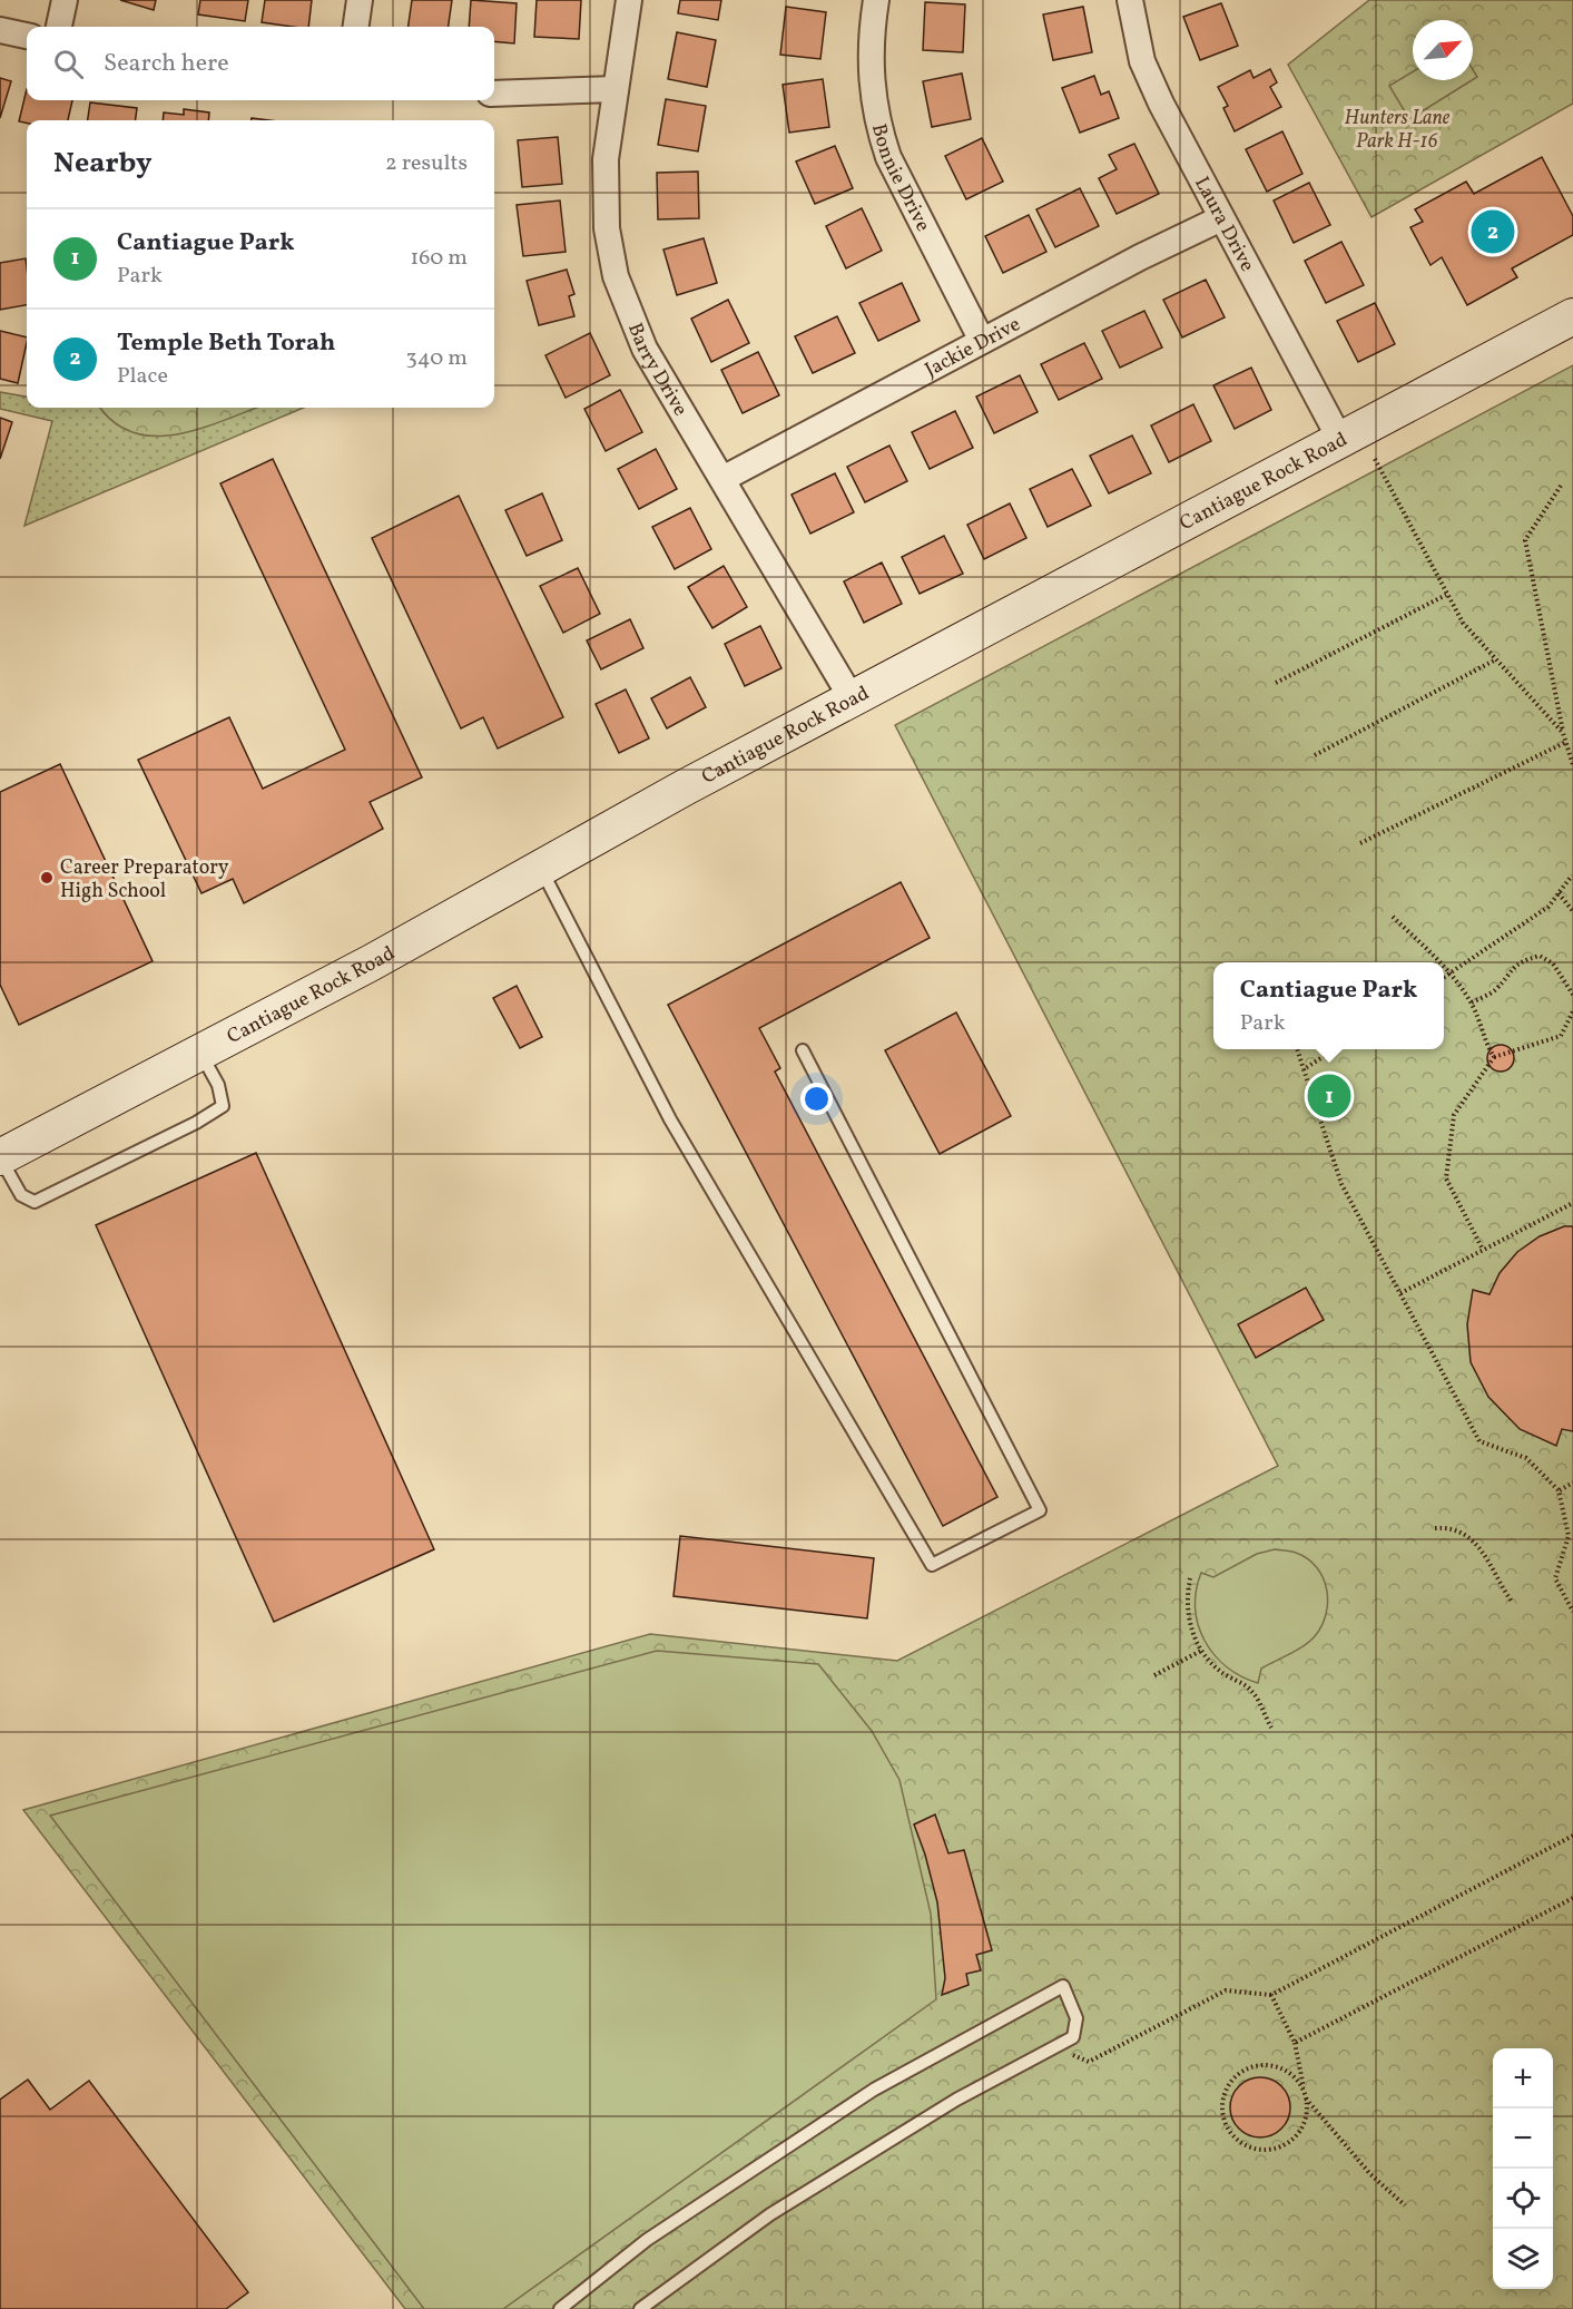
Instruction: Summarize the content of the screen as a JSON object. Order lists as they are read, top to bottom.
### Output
{
  "streets": {
    "main road": ["Cantiague Rock Road"],
    "street": [
      "Bonnie Drive",
      "Laura Drive",
      "Jackie Drive",
      "Barry Drive"
    ]
  },
  "crossings": [
    ["Bonnie Drive", "Jackie Drive"],
    ["Laura Drive", "Jackie Drive"],
    ["Laura Drive", "Cantiague Rock Road"],
    ["Jackie Drive", "Barry Drive"],
    ["Barry Drive", "Cantiague Rock Road"]
  ],
  "parks": ["Hunters Lane Park H-16"],
  "places": ["Career Preparatory High School"],
  "north": "top right",
  "page": {
    "search": "Search here",
    "heading": ["Nearby", "2 results"],
    "pins": ["2", "1"],
    "list": [
      {
        "mark": "1",
        "name": "Cantiague Park",
        "note": "Park",
        "value": "160 m"
      },
      {
        "mark": "2",
        "name": "Temple Beth Torah",
        "note": "Place",
        "value": "340 m"
      }
    ],
    "popup": ["Cantiague Park", "Park"],
    "map_buttons": ["+", "−"]
  }
}
